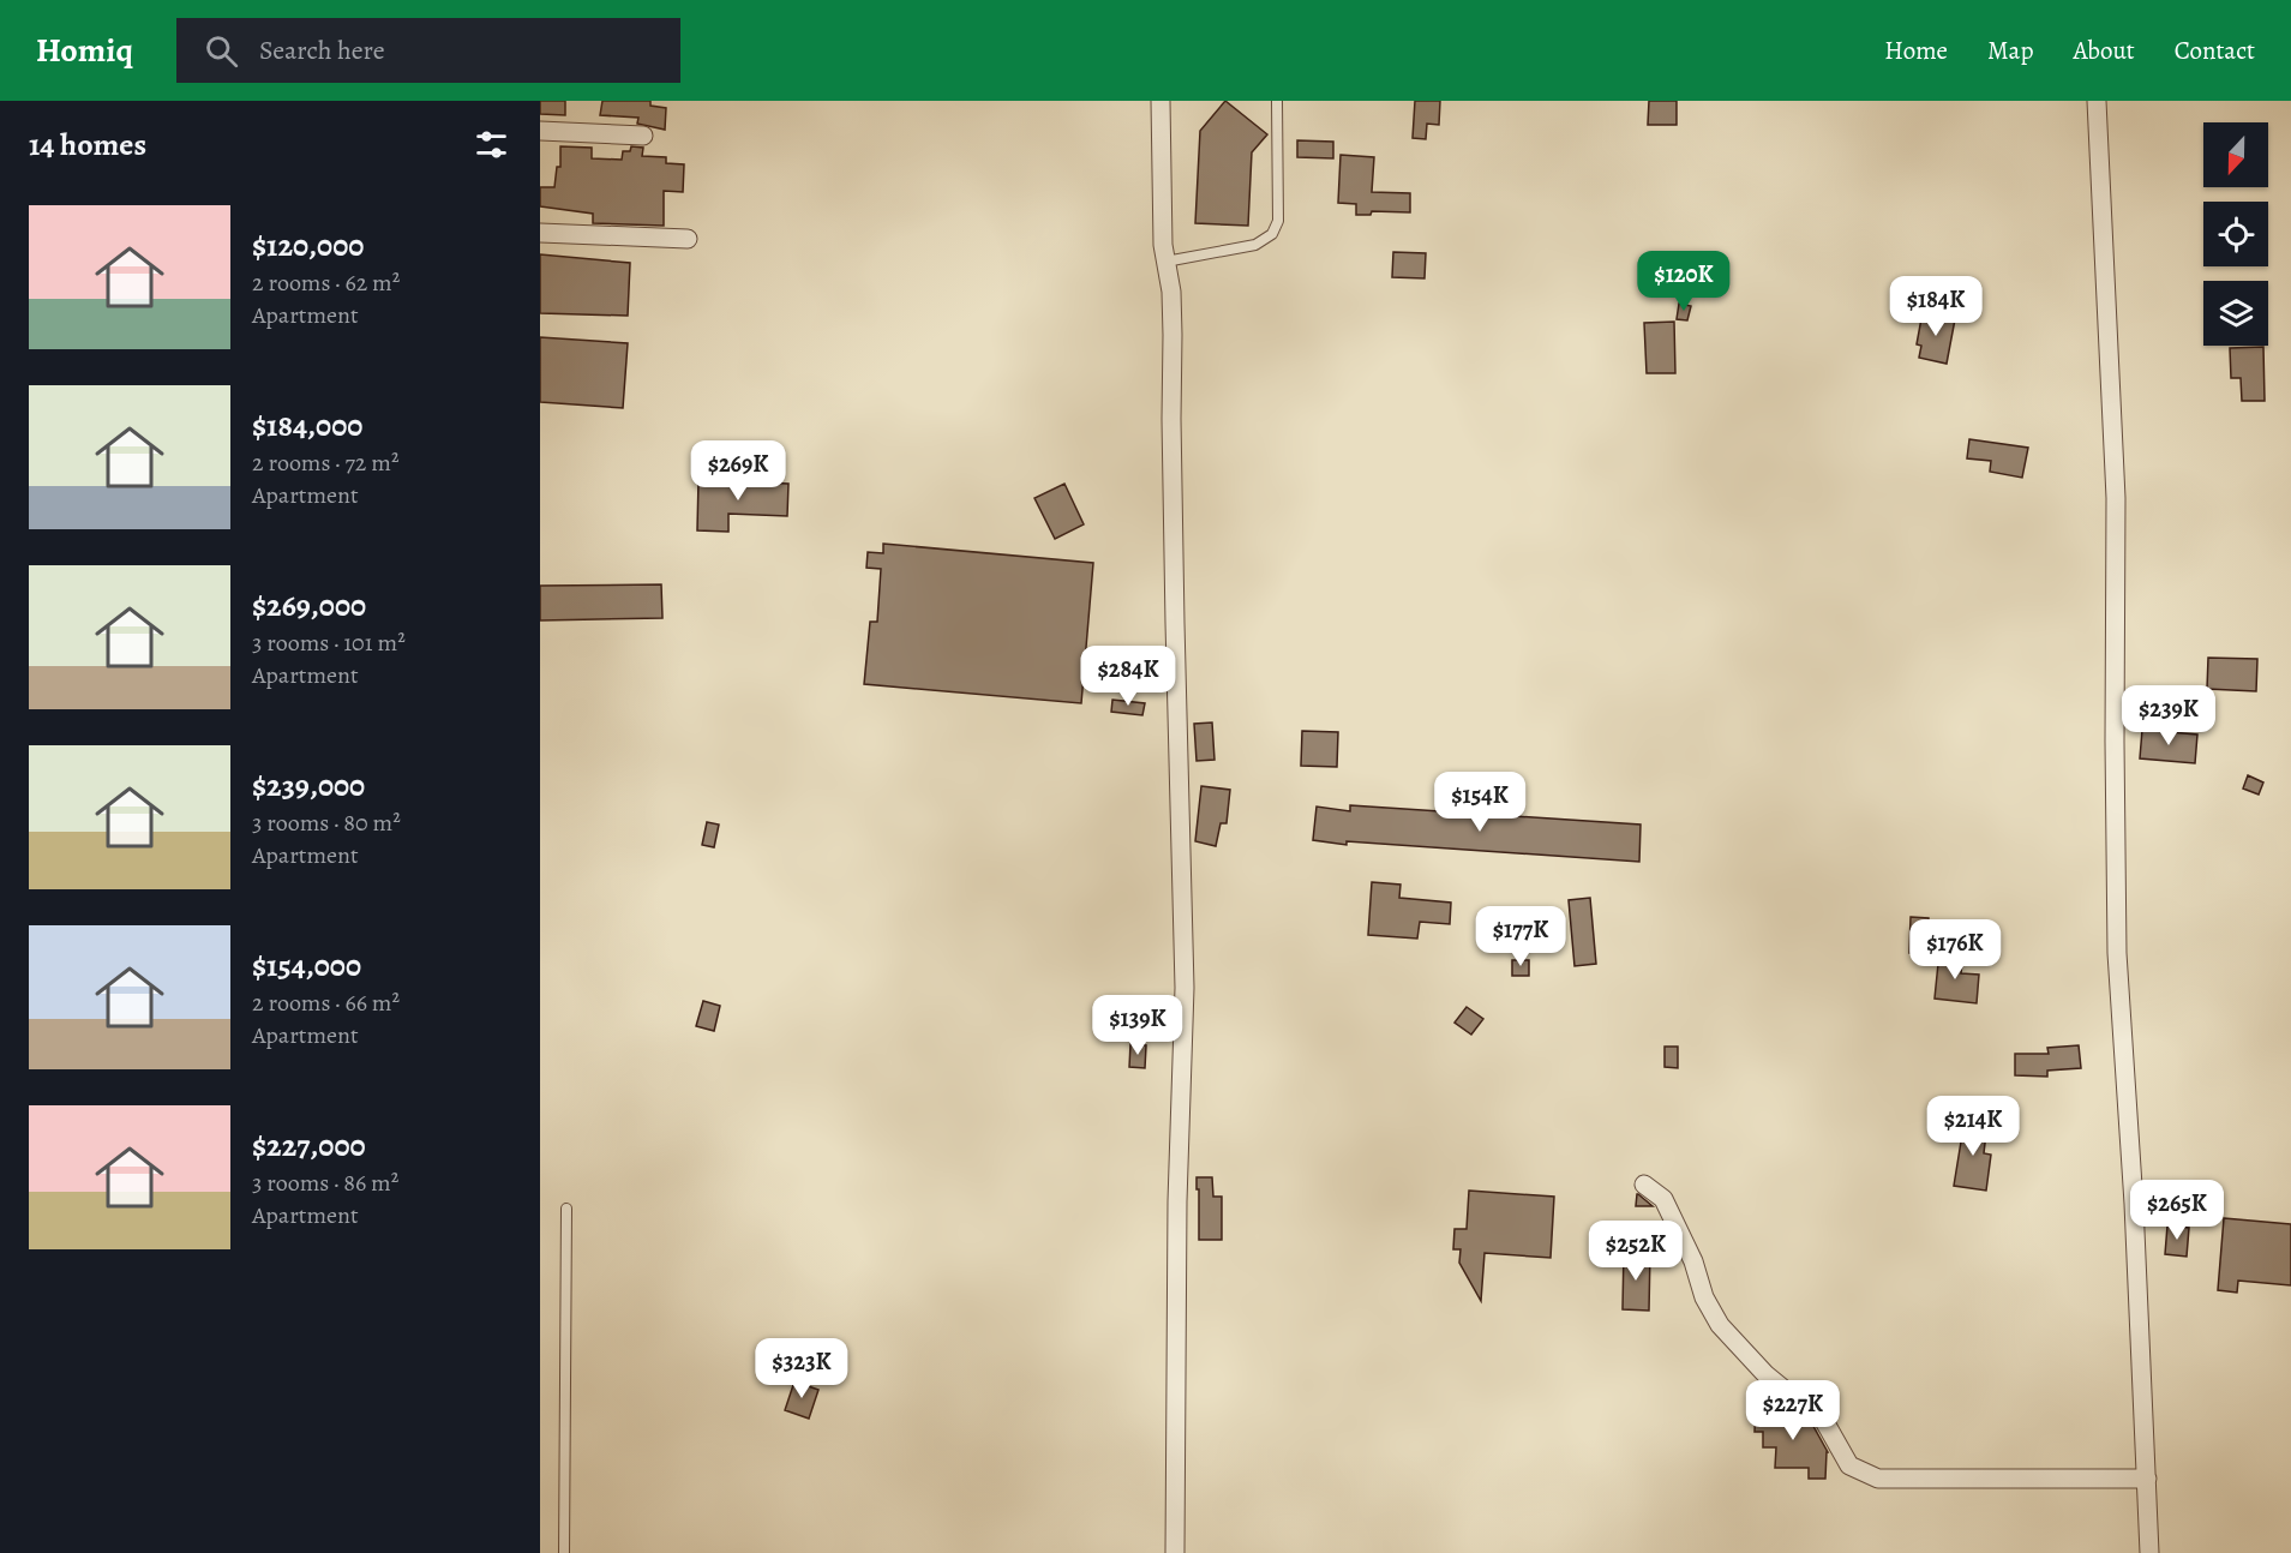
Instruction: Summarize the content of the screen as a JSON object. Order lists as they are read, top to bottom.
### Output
{
  "north": "bottom",
  "page": {
    "header": "Homiq",
    "search": "Search here",
    "nav": [
      "Home",
      "Map",
      "About",
      "Contact"
    ],
    "heading": "14 homes",
    "list": [
      {
        "name": "$120,000",
        "note": "2 rooms · 62 m² · Apartment"
      },
      {
        "name": "$184,000",
        "note": "2 rooms · 72 m² · Apartment"
      },
      {
        "name": "$269,000",
        "note": "3 rooms · 101 m² · Apartment"
      },
      {
        "name": "$239,000",
        "note": "3 rooms · 80 m² · Apartment"
      },
      {
        "name": "$154,000",
        "note": "2 rooms · 66 m² · Apartment"
      },
      {
        "name": "$227,000",
        "note": "3 rooms · 86 m² · Apartment"
      }
    ],
    "price": [
      "$120K",
      "$184K",
      "$269K",
      "$284K",
      "$239K",
      "$154K",
      "$177K",
      "$176K",
      "$139K",
      "$214K",
      "$265K",
      "$252K",
      "$323K",
      "$227K"
    ]
  }
}
